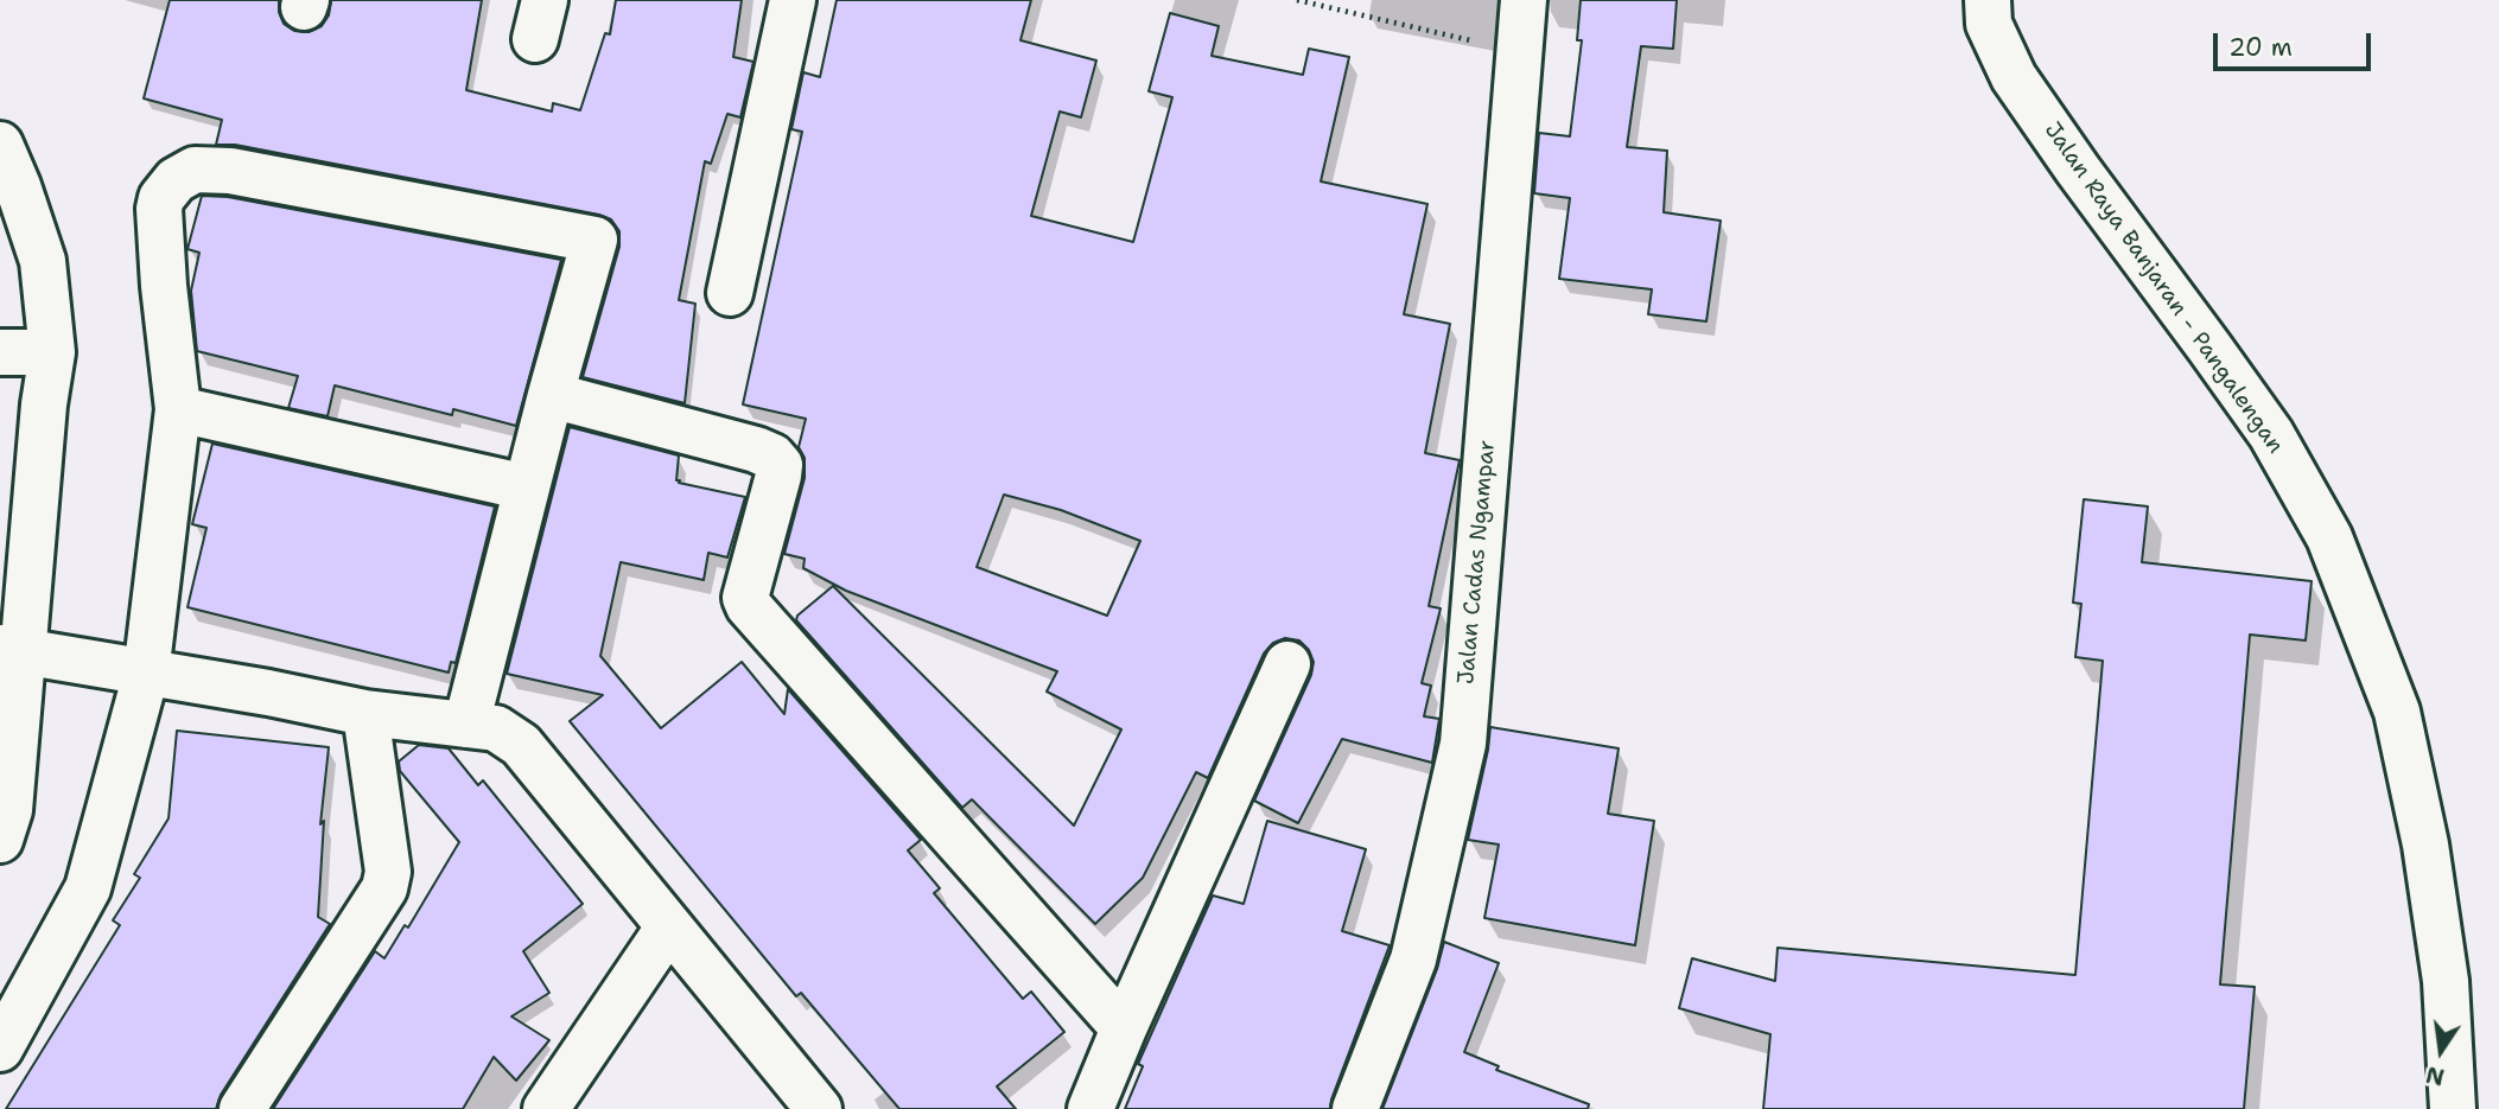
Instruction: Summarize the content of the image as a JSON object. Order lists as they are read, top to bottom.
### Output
{
  "streets": {
    "street": ["Jalan Raya Banjaran - Pangalengan", "Jalan Cadas Ngampar"]
  },
  "scale_bar": "20 m",
  "north": "bottom"
}
